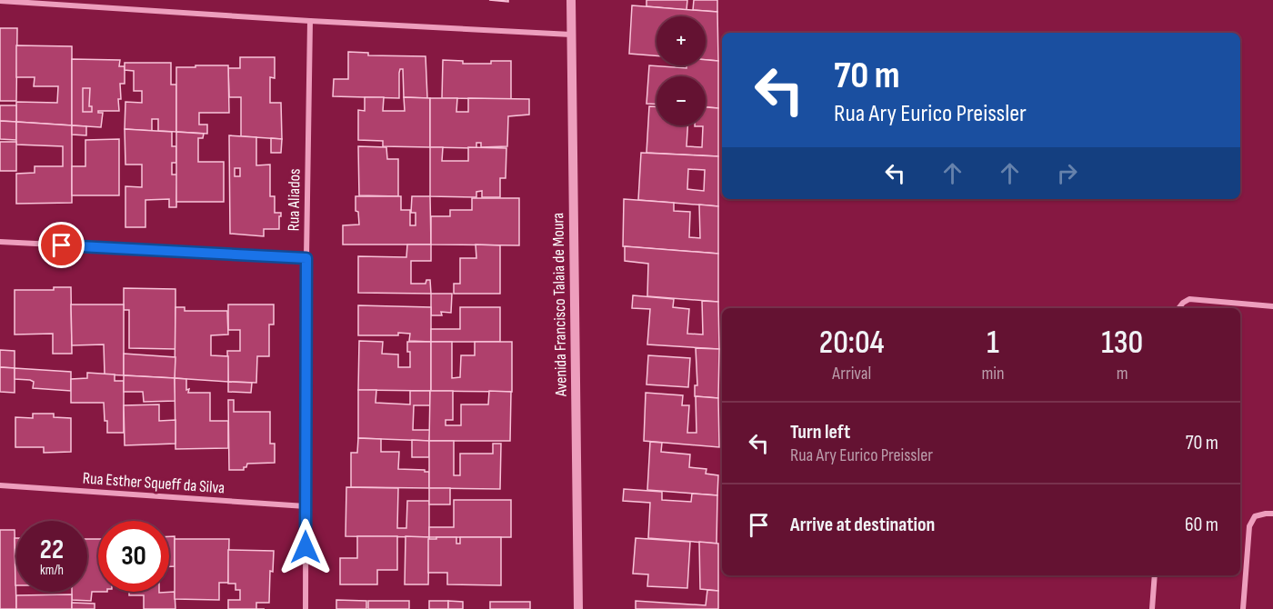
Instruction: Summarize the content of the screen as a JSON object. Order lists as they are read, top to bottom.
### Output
{
  "streets": {
    "street": ["Rua Aliados", "Avenida Francisco Talaia de Moura", "Rua Esther Squeff da Silva"]
  },
  "crossings": [
    ["Rua Aliados", "Rua Esther Squeff da Silva"]
  ],
  "page": {
    "map_buttons": ["+", "−"],
    "turn": ["70 m", "Rua Ary Eurico Preissler"],
    "eta": [
      "20:04",
      "Arrival",
      "1",
      "min",
      "130",
      "m"
    ],
    "list": [
      {
        "name": "Turn left",
        "note": "Rua Ary Eurico Preissler",
        "value": "70 m"
      },
      {
        "name": "Arrive at destination",
        "value": "60 m"
      }
    ],
    "speed": "22 km/h",
    "limit": "30"
  }
}
